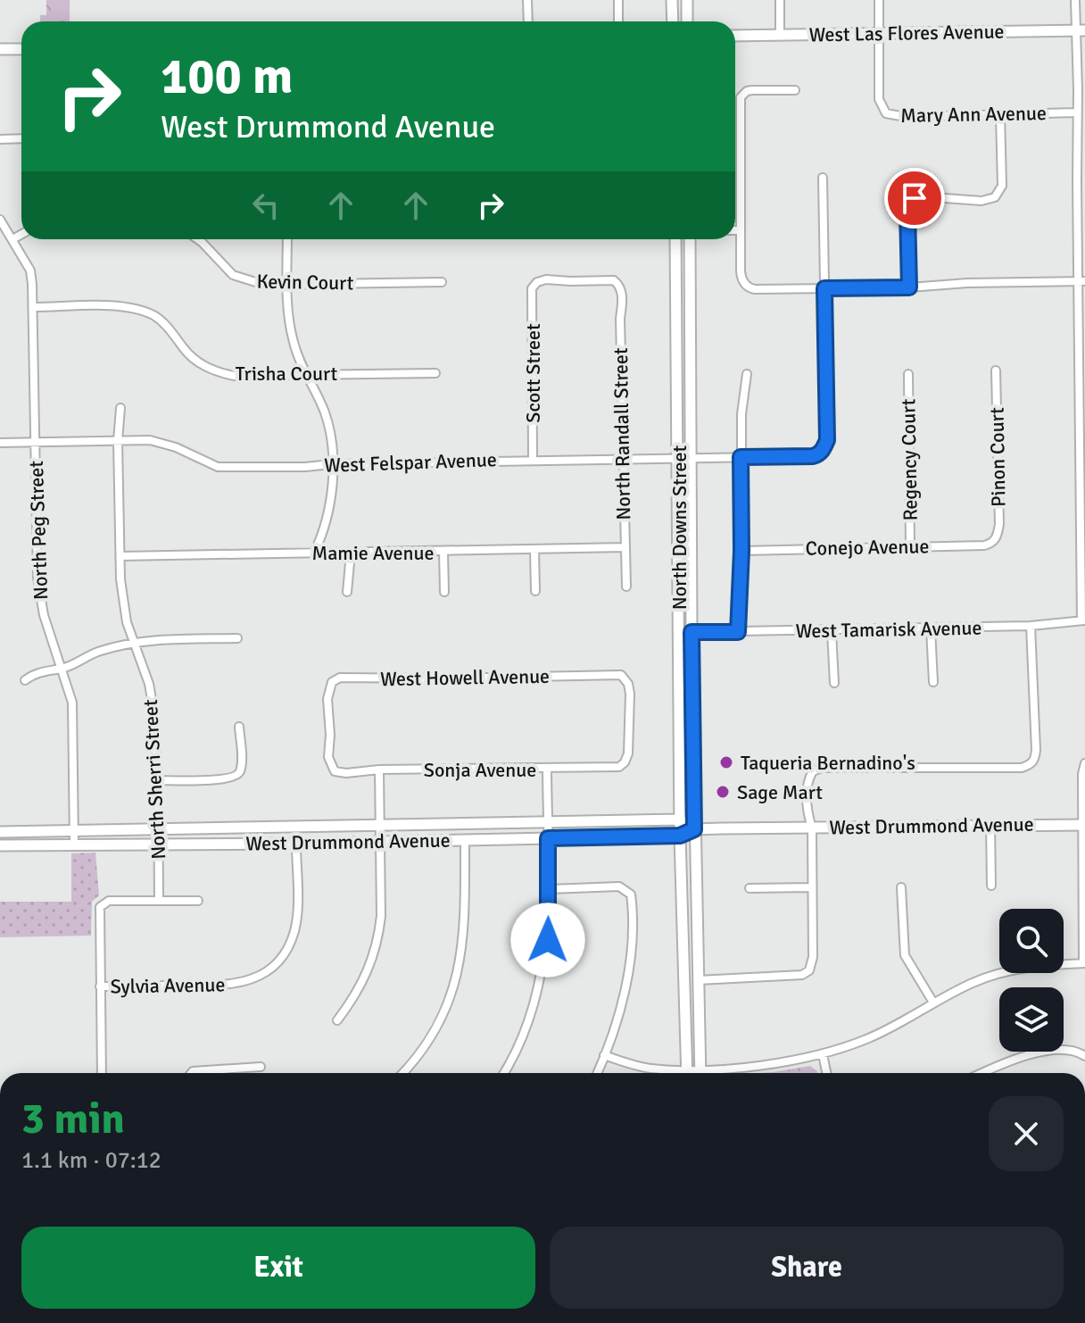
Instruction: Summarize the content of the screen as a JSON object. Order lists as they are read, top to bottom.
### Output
{
  "streets": {
    "main road": ["West Las Flores Avenue", "North Downs Street", "West Drummond Avenue"],
    "street": [
      "Mary Ann Avenue",
      "Kevin Court",
      "Trisha Court",
      "Scott Street",
      "North Randall Street",
      "Pinon Court",
      "Regency Court",
      "West Felspar Avenue",
      "North Peg Street",
      "Conejo Avenue",
      "Mamie Avenue",
      "West Tamarisk Avenue",
      "West Howell Avenue",
      "Sonja Avenue",
      "North Sherri Street",
      "Sylvia Avenue"
    ]
  },
  "crossings": [
    ["West Las Flores Avenue", "Mary Ann Avenue"],
    ["Trisha Court", "North Peg Street"],
    ["Scott Street", "North Randall Street"],
    ["Scott Street", "West Felspar Avenue"],
    ["North Randall Street", "West Felspar Avenue"],
    ["North Randall Street", "Mamie Avenue"],
    ["Pinon Court", "Conejo Avenue"],
    ["Regency Court", "Conejo Avenue"],
    ["West Felspar Avenue", "North Downs Street"],
    ["West Felspar Avenue", "North Peg Street"],
    ["West Felspar Avenue", "North Sherri Street"],
    ["North Downs Street", "West Tamarisk Avenue"],
    ["North Downs Street", "West Drummond Avenue"],
    ["North Peg Street", "West Drummond Avenue"],
    ["Mamie Avenue", "North Sherri Street"],
    ["West Howell Avenue", "Sonja Avenue"],
    ["North Sherri Street", "West Drummond Avenue"],
    ["West Drummond Avenue", "Sylvia Avenue"]
  ],
  "places": ["Taqueria Bernadino's", "Sage Mart"],
  "page": {
    "turn": ["100 m", "West Drummond Avenue"],
    "heading": ["3 min", "1.1 km · 07:12"],
    "buttons": ["Exit", "Share"]
  }
}
